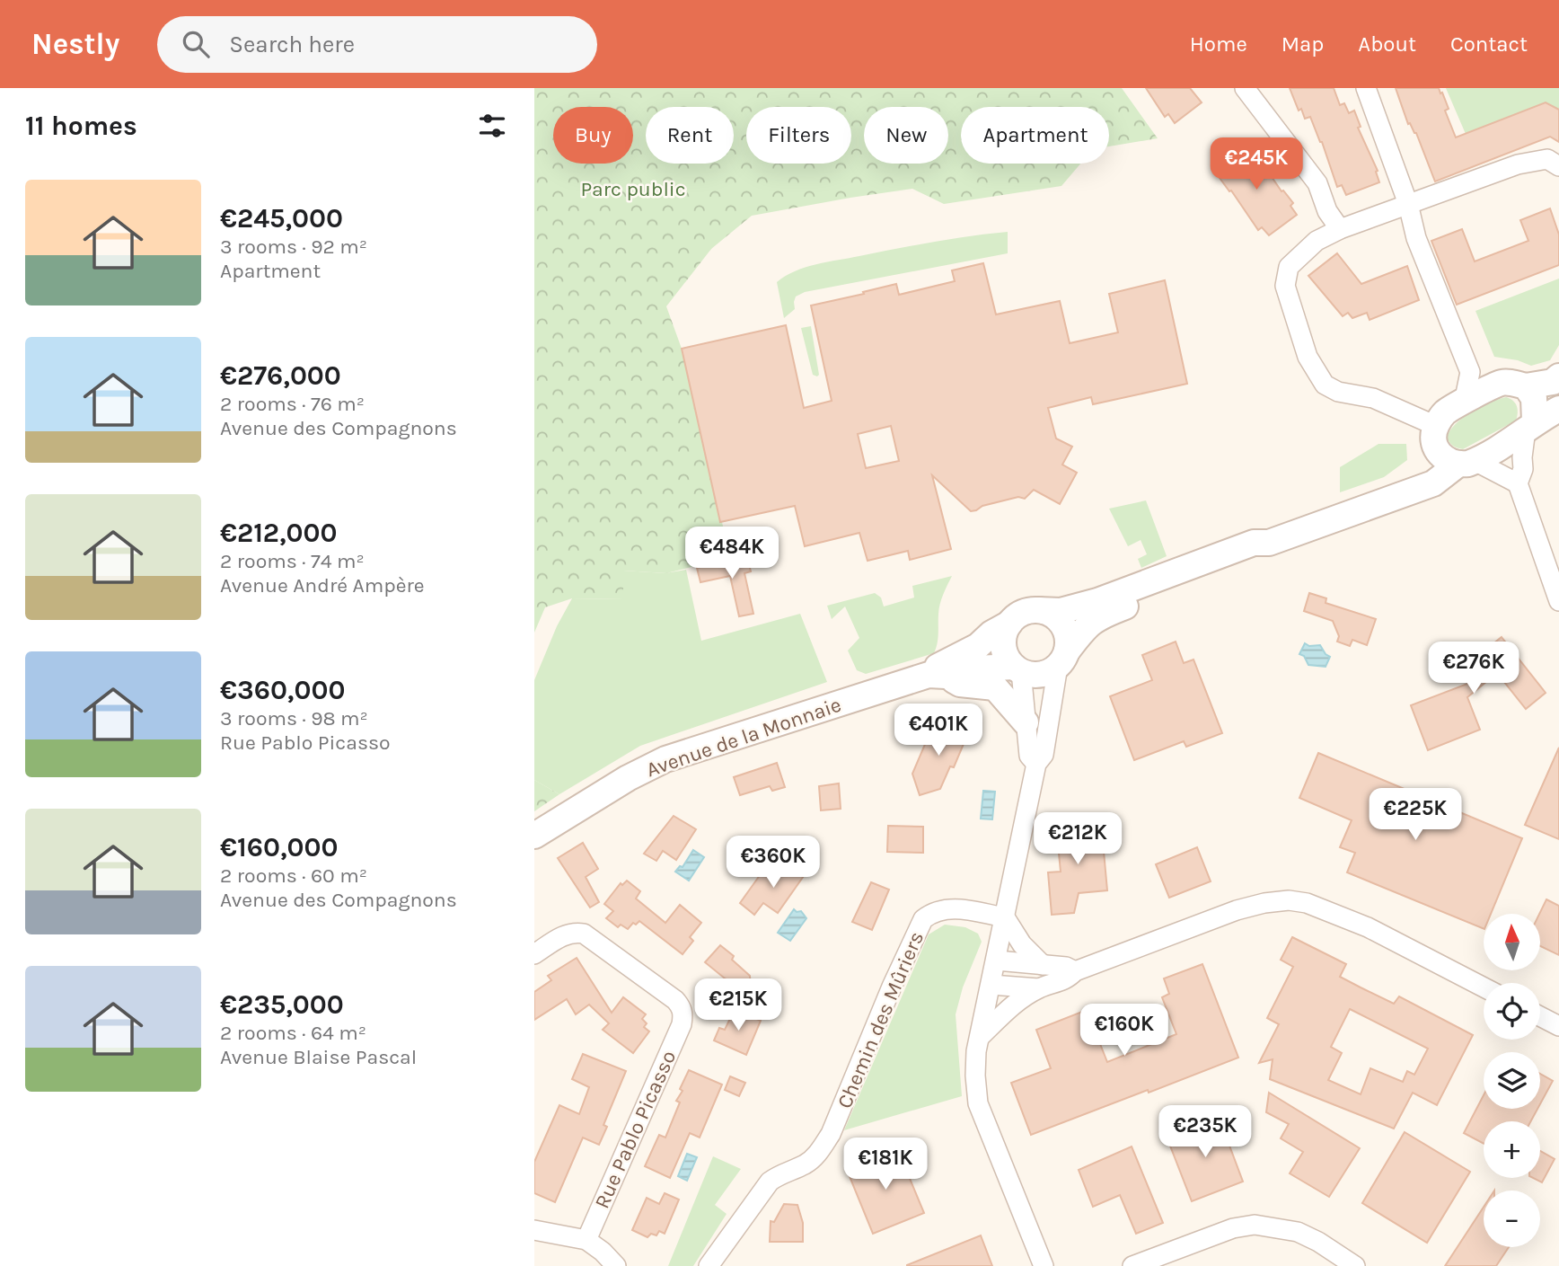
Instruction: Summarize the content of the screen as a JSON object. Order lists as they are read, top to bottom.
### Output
{
  "streets": {
    "street": ["Avenue de la Monnaie", "Chemin des Mûriers", "Rue Pablo Picasso"]
  },
  "parks": ["Parc public"],
  "north": "top",
  "page": {
    "header": "Nestly",
    "search": "Search here",
    "nav": [
      "Home",
      "Map",
      "About",
      "Contact"
    ],
    "heading": "11 homes",
    "chip": [
      "Buy",
      "Rent",
      "Filters",
      "New",
      "Apartment"
    ],
    "price": [
      "€245K",
      "€484K",
      "€276K",
      "€401K",
      "€225K",
      "€212K",
      "€360K",
      "€215K",
      "€160K",
      "€235K",
      "€181K"
    ],
    "list": [
      {
        "name": "€245,000",
        "note": "3 rooms · 92 m² · Apartment"
      },
      {
        "name": "€276,000",
        "note": "2 rooms · 76 m² · Avenue des Compagnons"
      },
      {
        "name": "€212,000",
        "note": "2 rooms · 74 m² · Avenue André Ampère"
      },
      {
        "name": "€360,000",
        "note": "3 rooms · 98 m² · Rue Pablo Picasso"
      },
      {
        "name": "€160,000",
        "note": "2 rooms · 60 m² · Avenue des Compagnons"
      },
      {
        "name": "€235,000",
        "note": "2 rooms · 64 m² · Avenue Blaise Pascal"
      }
    ],
    "map_buttons": ["+", "−"]
  }
}
